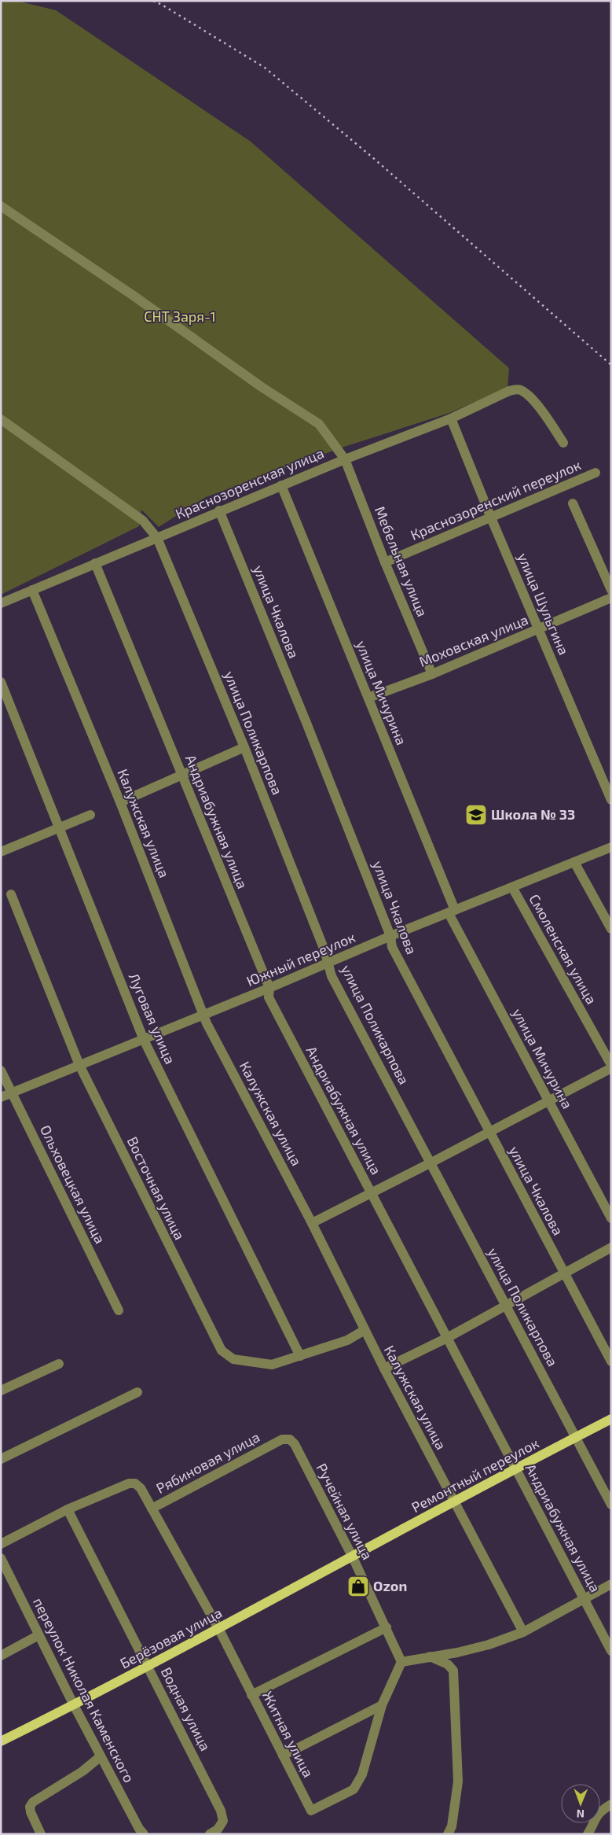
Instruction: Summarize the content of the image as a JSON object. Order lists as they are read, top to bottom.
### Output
{
  "streets": {
    "main road": ["Ремонтный переулок", "Берёзовая улица"],
    "street": [
      "Краснозоренская улица",
      "Краснозоренский переулок",
      "Мебельная улица",
      "улица Шульгина",
      "улица Чкалова",
      "Моховская улица",
      "улица Мичурина",
      "улица Поликарпова",
      "Андриабужная улица",
      "Калужская улица",
      "Смоленская улица",
      "Южный переулок",
      "Луговая улица",
      "Ольховецкая улица",
      "Восточная улица",
      "Рябиновая улица",
      "Ручейная улица",
      "переулок Николая Каменского",
      "Водная улица",
      "Житная улица"
    ]
  },
  "crossings": [
    ["Краснозоренская улица", "Мебельная улица"],
    ["Краснозоренская улица", "улица Шульгина"],
    ["Краснозоренская улица", "улица Чкалова"],
    ["Краснозоренская улица", "улица Мичурина"],
    ["Краснозоренская улица", "улица Поликарпова"],
    ["Краснозоренская улица", "Андриабужная улица"],
    ["Краснозоренская улица", "Калужская улица"],
    ["Краснозоренский переулок", "Мебельная улица"],
    ["Краснозоренский переулок", "улица Шульгина"],
    ["Мебельная улица", "Моховская улица"],
    ["улица Шульгина", "Моховская улица"],
    ["улица Чкалова", "Южный переулок"],
    ["Моховская улица", "улица Мичурина"],
    ["улица Мичурина", "Южный переулок"],
    ["улица Поликарпова", "Южный переулок"],
    ["улица Поликарпова", "Ремонтный переулок"],
    ["Андриабужная улица", "Южный переулок"],
    ["Андриабужная улица", "Ремонтный переулок"],
    ["Калужская улица", "Южный переулок"],
    ["Калужская улица", "Восточная улица"],
    ["Калужская улица", "Ремонтный переулок"],
    ["Смоленская улица", "Южный переулок"],
    ["Южный переулок", "Луговая улица"],
    ["Южный переулок", "Ольховецкая улица"],
    ["Южный переулок", "Восточная улица"],
    ["Луговая улица", "Восточная улица"],
    ["Рябиновая улица", "Ручейная улица"],
    ["Рябиновая улица", "Водная улица"],
    ["Рябиновая улица", "Житная улица"],
    ["Ремонтный переулок", "Ручейная улица"],
    ["Ремонтный переулок", "Берёзовая улица"],
    ["Ручейная улица", "Берёзовая улица"],
    ["Ручейная улица", "Житная улица"],
    ["Берёзовая улица", "переулок Николая Каменского"],
    ["Берёзовая улица", "Водная улица"],
    ["Берёзовая улица", "Житная улица"]
  ],
  "parks": ["СНТ Заря-1"],
  "places": {
    "school or university": ["Школа № 33"],
    "shop": ["Ozon"]
  },
  "north": "bottom"
}
